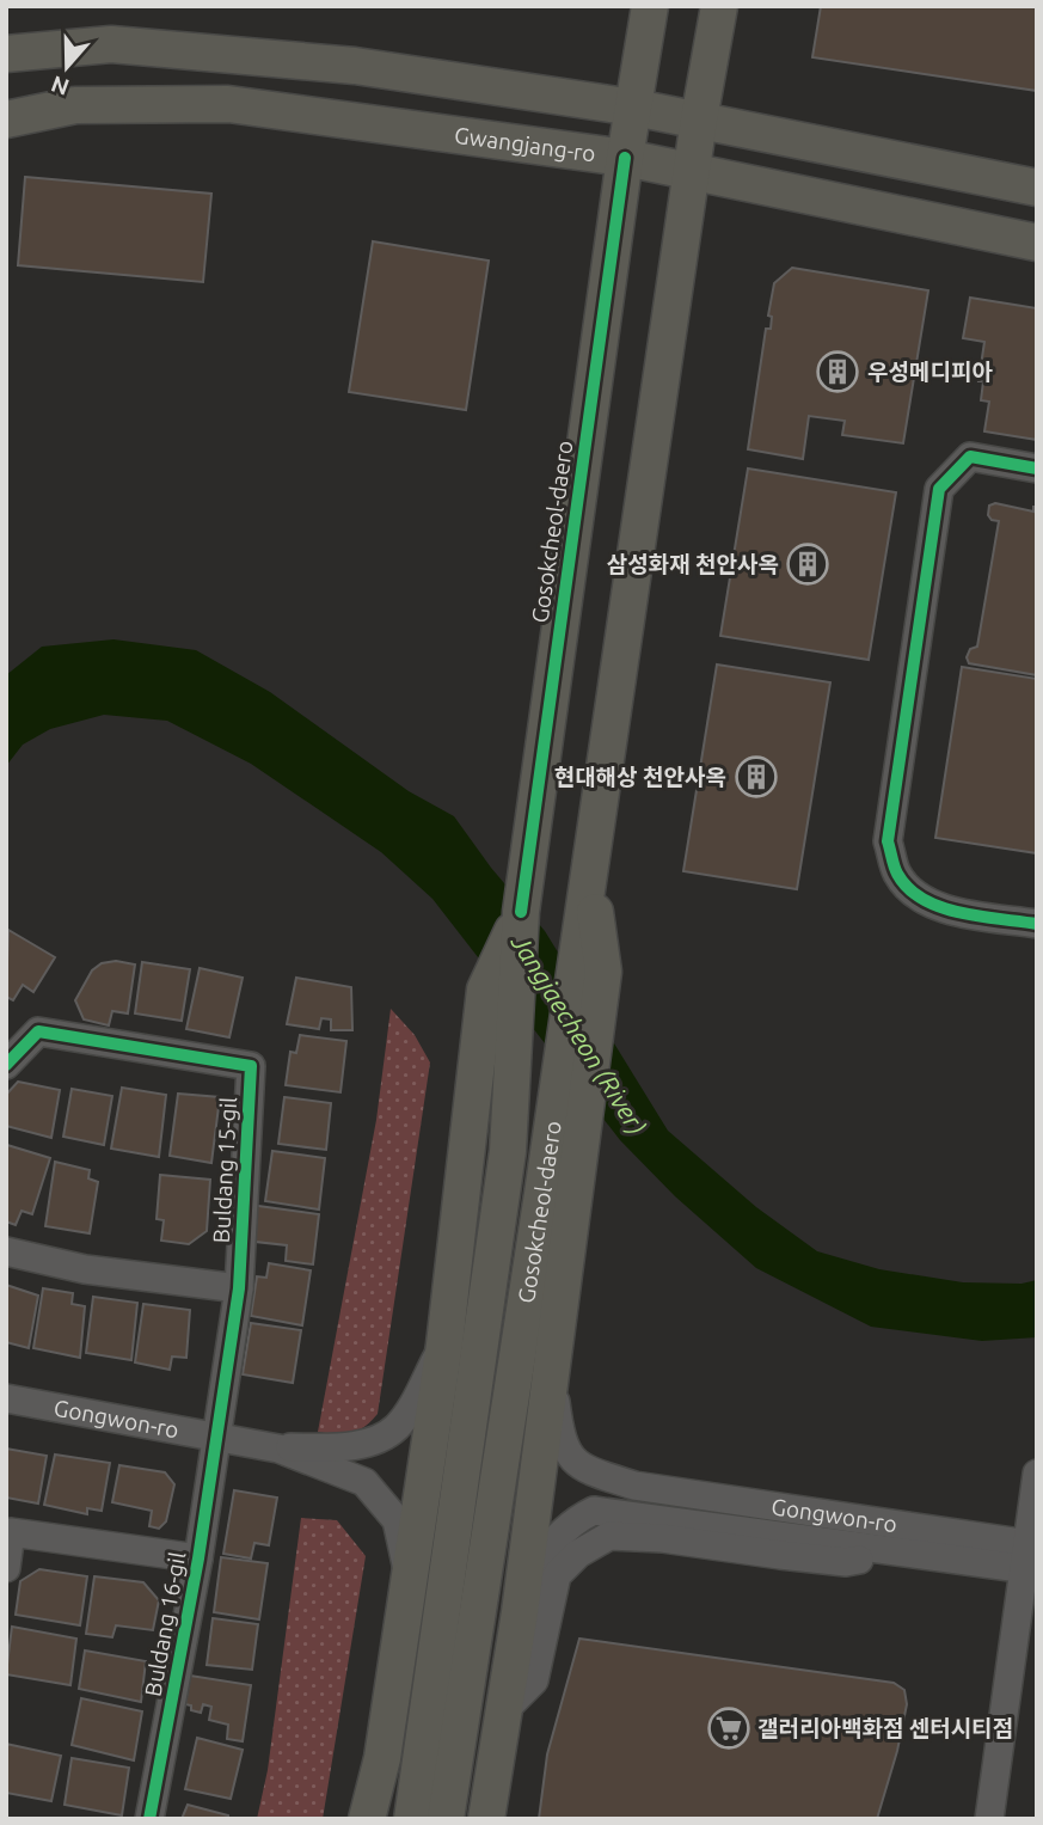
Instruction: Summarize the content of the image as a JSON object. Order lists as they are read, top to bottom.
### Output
{
  "streets": {
    "main road": ["Gwangjang-ro", "Gosokcheol-daero"],
    "street": ["Buldang 15-gil", "Gongwon-ro", "Buldang 16-gil"]
  },
  "crossings": [
    ["Gwangjang-ro", "Gosokcheol-daero"],
    ["Buldang 15-gil", "Gongwon-ro"],
    ["Buldang 15-gil", "Buldang 16-gil"],
    ["Gongwon-ro", "Buldang 16-gil"]
  ],
  "water": ["Jangjaecheon (River)"],
  "places": {
    "building": ["우성메디피아", "삼성화재 천안사옥", "현대해상 천안사옥"],
    "supermarket": ["갤러리아백화점 센터시티점"]
  },
  "north": "bottom"
}
